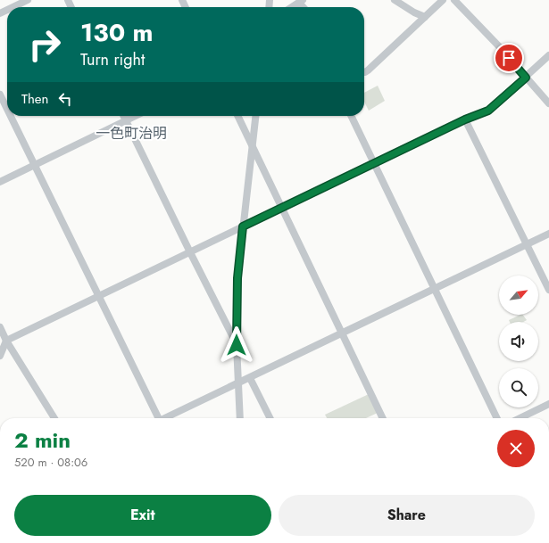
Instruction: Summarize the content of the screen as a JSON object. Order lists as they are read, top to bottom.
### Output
{
  "districts": ["一色町治明"],
  "north": "top right",
  "page": {
    "turn": ["130 m", "Turn right"],
    "then": "Then",
    "heading": ["2 min", "520 m · 08:06"],
    "buttons": ["Exit", "Share"]
  }
}
